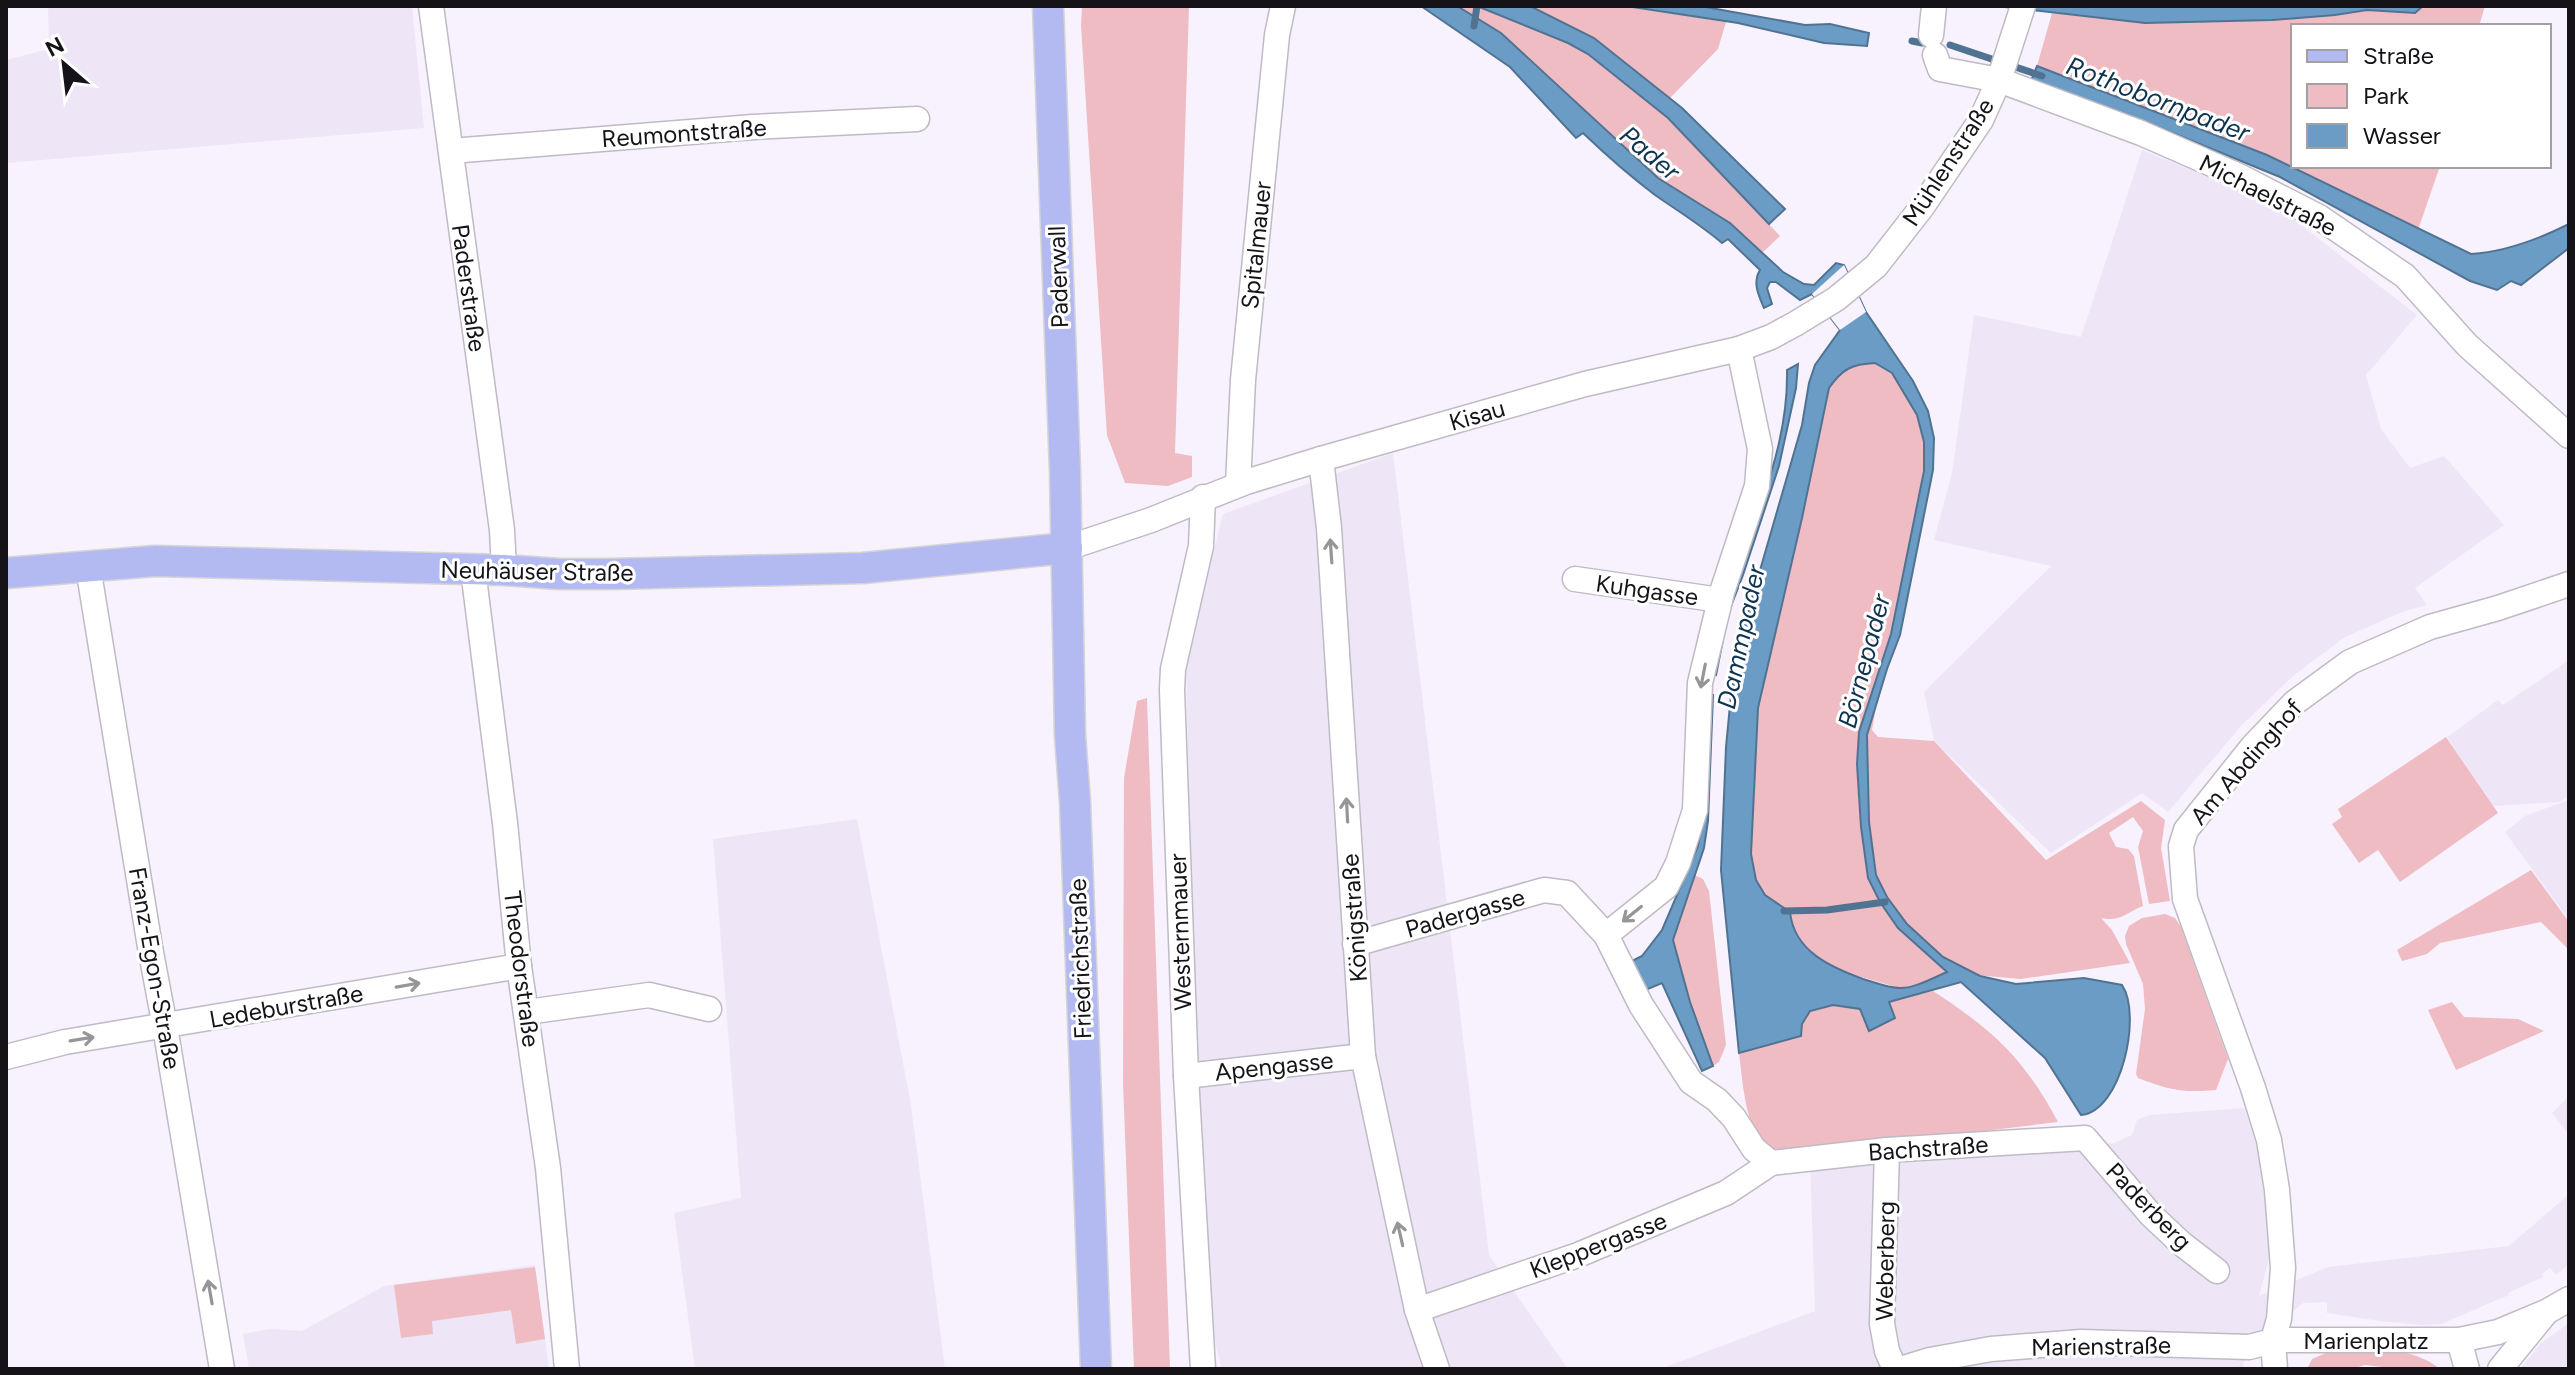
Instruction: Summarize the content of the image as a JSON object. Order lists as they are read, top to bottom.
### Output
{
  "streets": {
    "main road": ["Paderwall", "Neuhäuser Straße", "Friedrichstraße"],
    "street": [
      "Reumontstraße",
      "Mühlenstraße",
      "Michaelstraße",
      "Spitalmauer",
      "Paderstraße",
      "Kisau",
      "Kuhgasse",
      "Am Abdinghof",
      "Padergasse",
      "Königstraße",
      "Westernmauer",
      "Franz-Egon-Straße",
      "Theodorstraße",
      "Ledeburstraße",
      "Apengasse",
      "Bachstraße",
      "Paderberg",
      "Kleppergasse",
      "Weberberg",
      "Marienplatz",
      "Marienstraße"
    ]
  },
  "crossings": [
    ["Reumontstraße", "Paderstraße"],
    ["Mühlenstraße", "Michaelstraße"],
    ["Mühlenstraße", "Kisau"],
    ["Spitalmauer", "Kisau"],
    ["Paderwall", "Kisau"],
    ["Paderwall", "Neuhäuser Straße"],
    ["Paderwall", "Friedrichstraße"],
    ["Paderstraße", "Neuhäuser Straße"],
    ["Kisau", "Neuhäuser Straße"],
    ["Kisau", "Königstraße"],
    ["Kisau", "Westernmauer"],
    ["Kisau", "Friedrichstraße"],
    ["Neuhäuser Straße", "Friedrichstraße"],
    ["Neuhäuser Straße", "Franz-Egon-Straße"],
    ["Neuhäuser Straße", "Theodorstraße"],
    ["Am Abdinghof", "Marienplatz"],
    ["Am Abdinghof", "Marienstraße"],
    ["Padergasse", "Königstraße"],
    ["Padergasse", "Bachstraße"],
    ["Padergasse", "Kleppergasse"],
    ["Königstraße", "Apengasse"],
    ["Königstraße", "Kleppergasse"],
    ["Westernmauer", "Apengasse"],
    ["Franz-Egon-Straße", "Ledeburstraße"],
    ["Theodorstraße", "Ledeburstraße"],
    ["Bachstraße", "Paderberg"],
    ["Bachstraße", "Kleppergasse"],
    ["Bachstraße", "Weberberg"],
    ["Weberberg", "Marienstraße"],
    ["Marienplatz", "Marienstraße"]
  ],
  "one_way": ["Königstraße", "Franz-Egon-Straße", "Ledeburstraße"],
  "water": [
    "Rothobornpader",
    "Pader",
    "Dammpader",
    "Börnepader"
  ],
  "legend": ["Straße", "Park", "Wasser"],
  "north": "top left"
}
